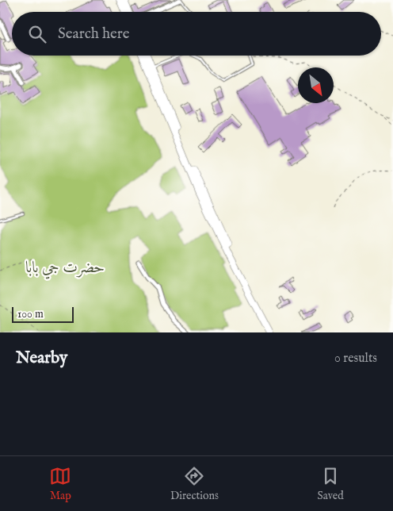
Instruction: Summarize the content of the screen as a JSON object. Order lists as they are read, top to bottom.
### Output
{
  "parks": ["حضرت جي بابا"],
  "scale_bar": "100 m",
  "north": "bottom right",
  "page": {
    "search": "Search here",
    "scale": "100 m",
    "heading": ["Nearby", "0 results"],
    "nav": ["Map", "Directions", "Saved"]
  }
}
